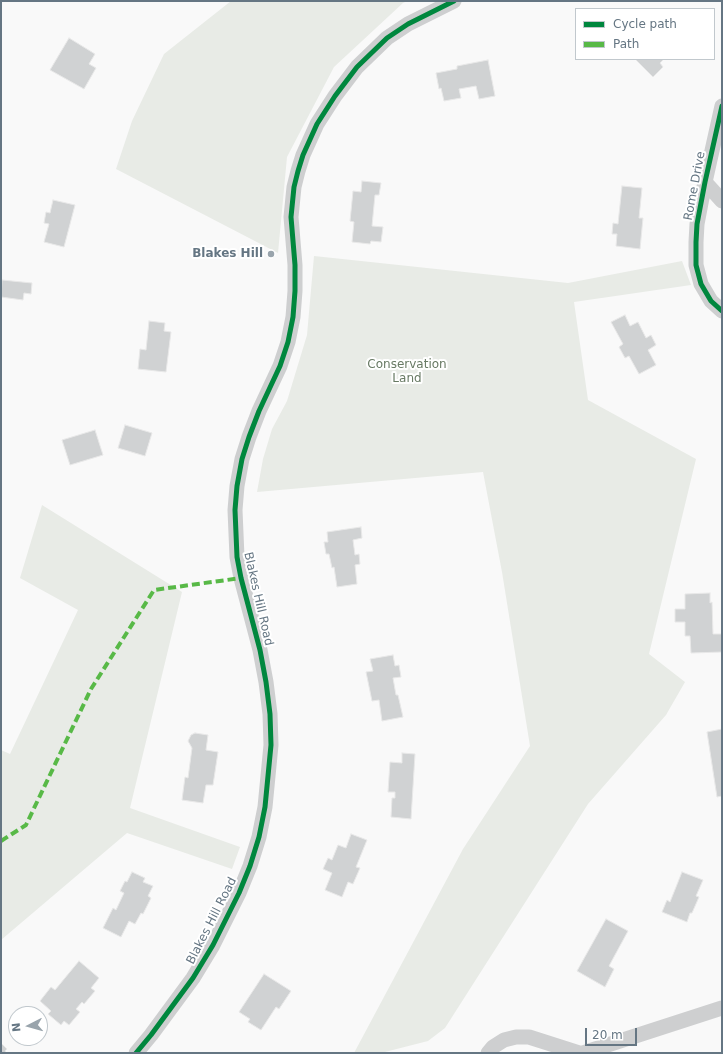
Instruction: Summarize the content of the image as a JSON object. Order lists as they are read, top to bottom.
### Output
{
  "streets": {
    "street": ["Rome Drive", "Blakes Hill Road"]
  },
  "parks": ["Conservation Land"],
  "places": ["Blakes Hill"],
  "legend": ["Cycle path", "Path"],
  "scale_bar": "20 m",
  "north": "left"
}
